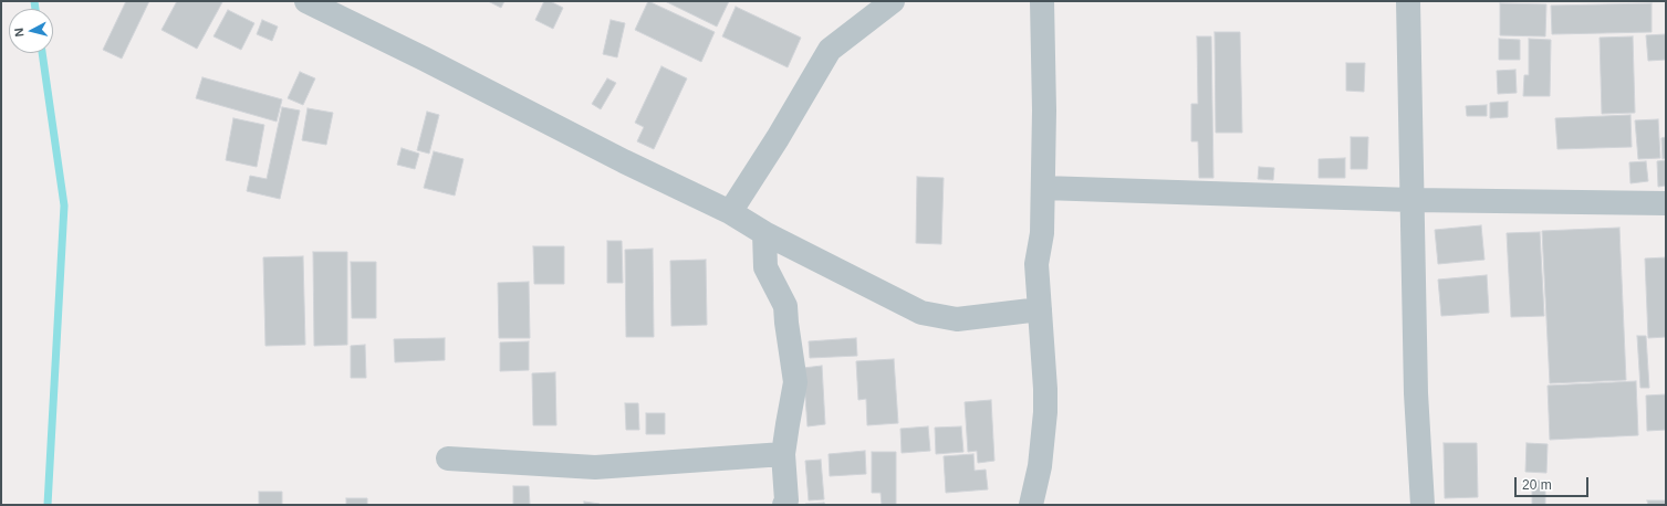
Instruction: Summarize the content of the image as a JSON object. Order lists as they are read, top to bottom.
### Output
{
  "scale_bar": "20 m",
  "north": "left"
}
